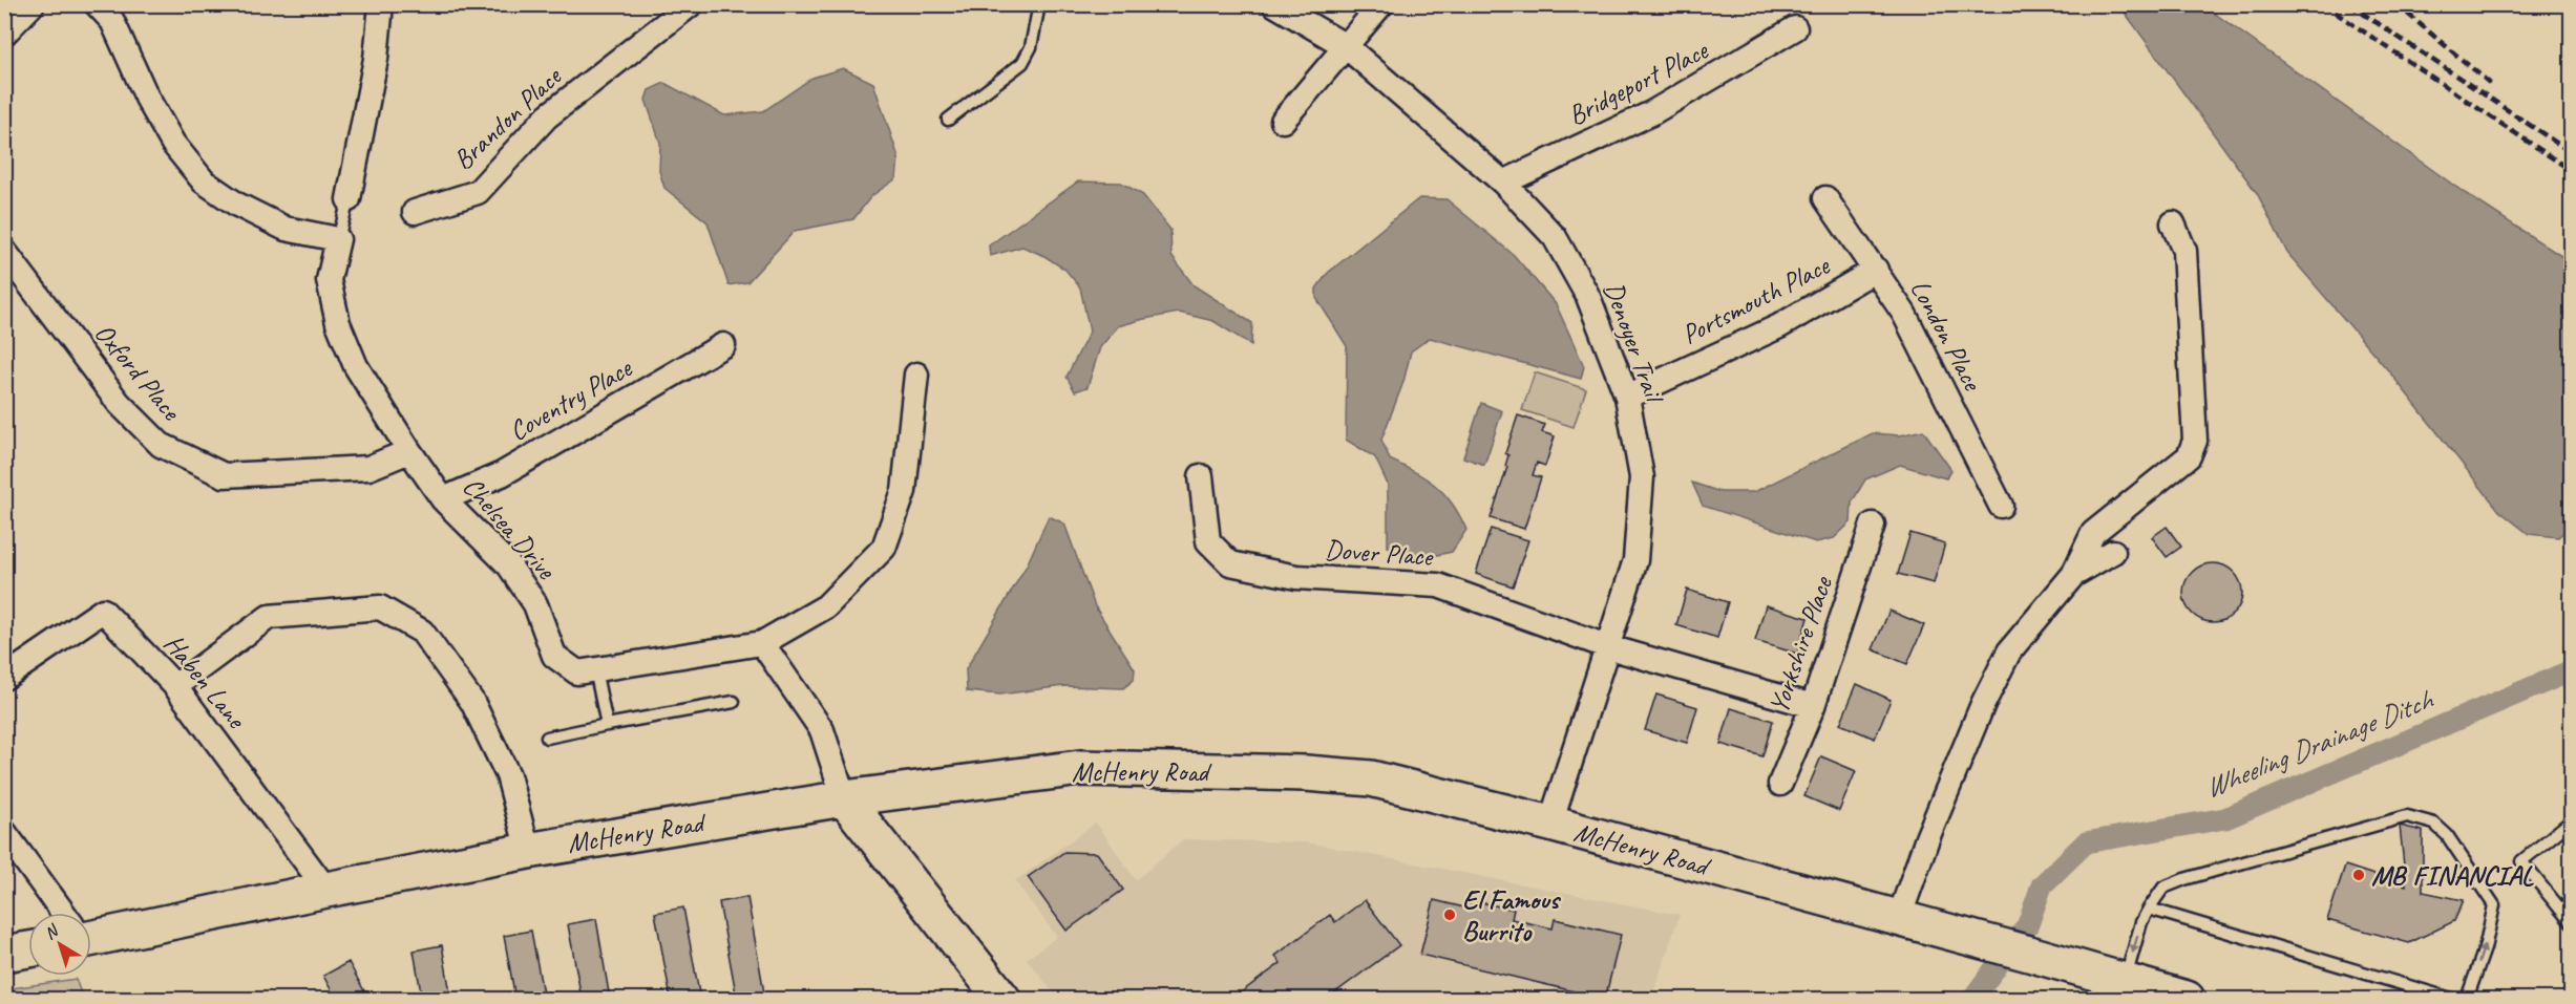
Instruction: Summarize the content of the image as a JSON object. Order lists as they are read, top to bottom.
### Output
{
  "streets": {
    "main road": ["McHenry Road"],
    "street": [
      "Bridgeport Place",
      "Brandon Place",
      "Portsmouth Place",
      "London Place",
      "Denoyer Trail",
      "Oxford Place",
      "Coventry Place",
      "Chelsea Drive",
      "Dover Place",
      "Yorkshire Place",
      "Haben Lane"
    ]
  },
  "crossings": [
    ["Bridgeport Place", "Denoyer Trail"],
    ["Portsmouth Place", "London Place"],
    ["Portsmouth Place", "Denoyer Trail"],
    ["Denoyer Trail", "Dover Place"],
    ["Denoyer Trail", "McHenry Road"],
    ["Oxford Place", "Chelsea Drive"],
    ["Coventry Place", "Chelsea Drive"],
    ["Dover Place", "Yorkshire Place"],
    ["Haben Lane", "McHenry Road"]
  ],
  "water": ["Wheeling Drainage Ditch"],
  "places": ["MB FINANCIAL", "El Famous Burrito"],
  "north": "top left"
}
